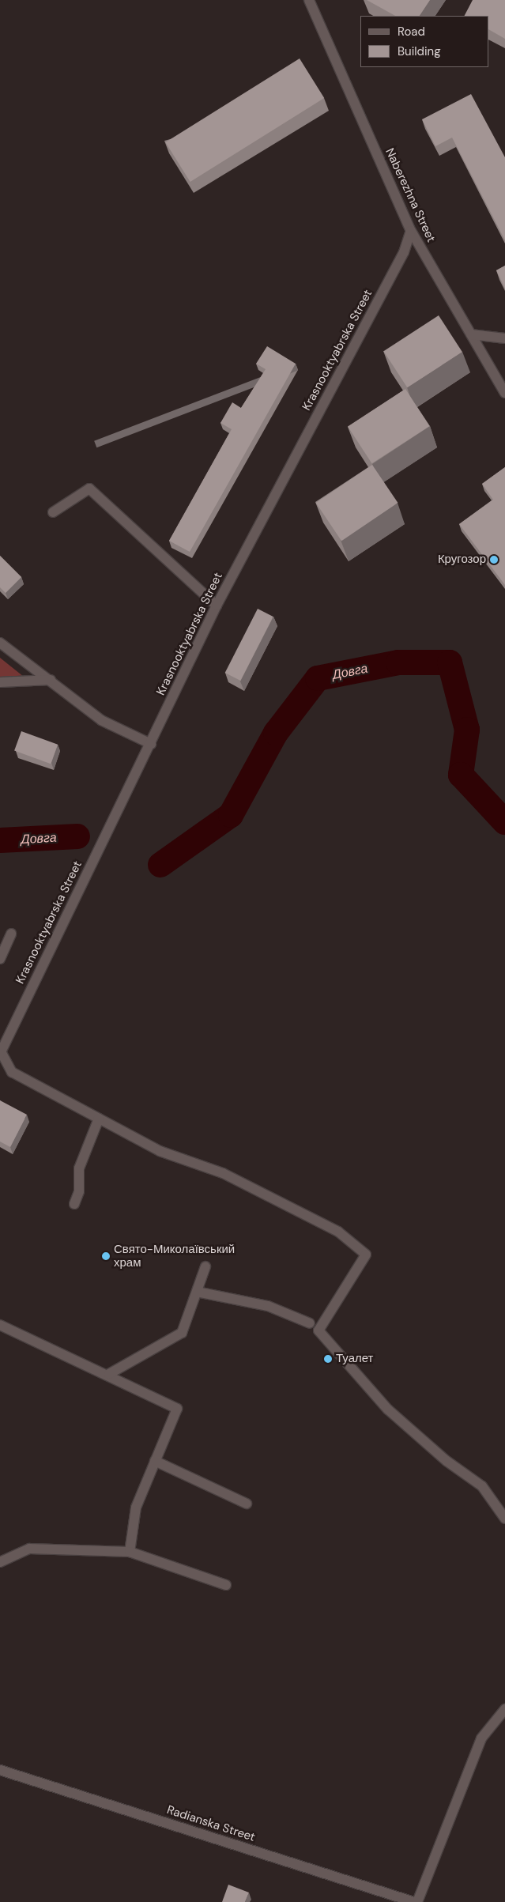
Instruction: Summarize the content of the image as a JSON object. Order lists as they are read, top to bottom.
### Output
{
  "streets": {
    "street": ["Naberezhna Street", "Krasnooktyabrska Street", "Radianska Street"]
  },
  "crossings": [
    ["Naberezhna Street", "Krasnooktyabrska Street"]
  ],
  "water": ["Довга"],
  "places": ["Кругозор", "Свято-Миколаївський храм", "Туалет"],
  "legend": ["Road", "Building"]
}
